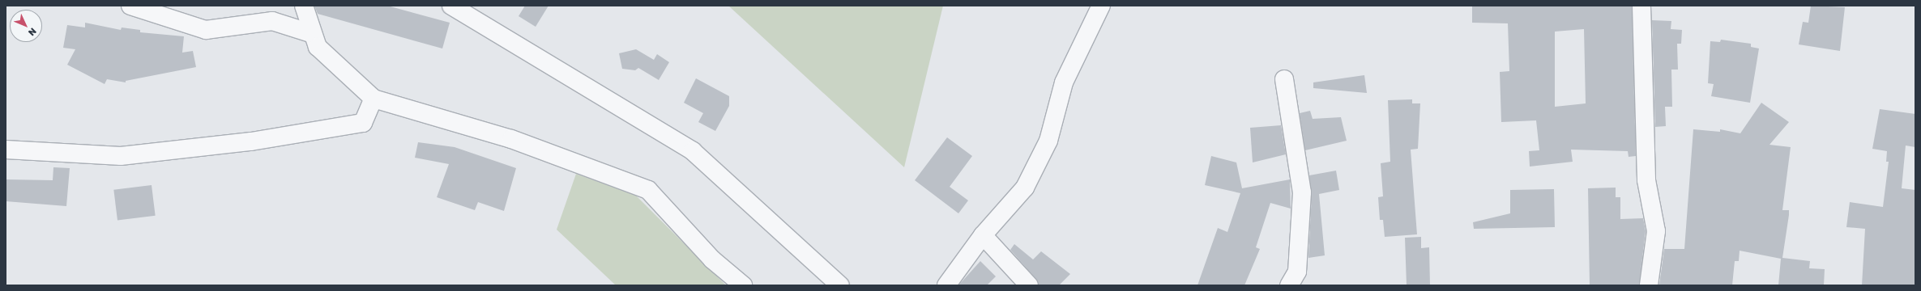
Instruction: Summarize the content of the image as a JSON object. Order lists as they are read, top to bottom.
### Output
{
  "north": "bottom right"
}
